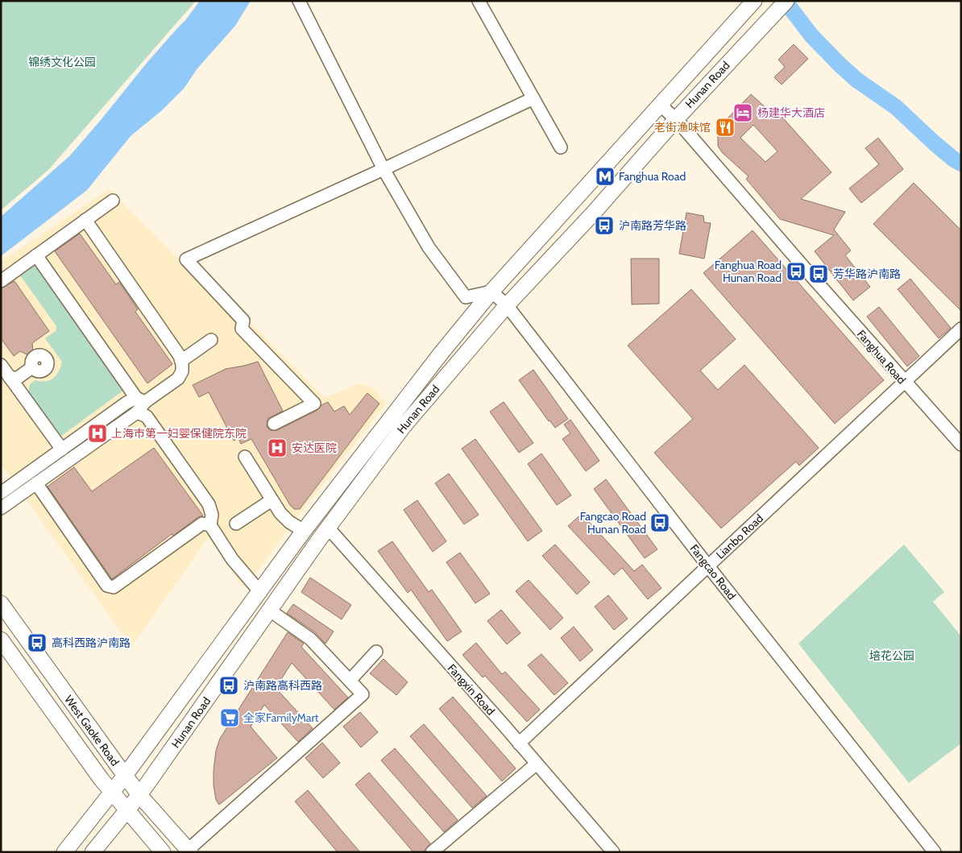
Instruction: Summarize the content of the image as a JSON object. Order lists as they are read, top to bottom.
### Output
{
  "streets": {
    "main road": ["Hunan Road", "West Gaoke Road"],
    "street": [
      "Fanghua Road",
      "Lianbo Road",
      "Fangcao Road",
      "Fangxin Road"
    ]
  },
  "crossings": [
    ["Hunan Road", "Fanghua Road"],
    ["Hunan Road", "Fangcao Road"],
    ["Hunan Road", "Fangxin Road"],
    ["Hunan Road", "West Gaoke Road"],
    ["Fanghua Road", "Lianbo Road"],
    ["Lianbo Road", "Fangcao Road"],
    ["Lianbo Road", "Fangxin Road"]
  ],
  "parks": ["锦绣文化公园", "培花公园"],
  "places": {
    "hotel": ["杨建华大酒店"],
    "restaurant": ["老街渔味馆"],
    "metro station": ["Fanghua Road"],
    "bus stop": [
      "沪南路芳华路",
      "Fanghua Road Hunan Road",
      "芳华路沪南路",
      "Fangcao Road Hunan Road",
      "高科西路沪南路",
      "沪南路高科西路"
    ],
    "hospital": ["上海市第一妇婴保健院东院", "安达医院"],
    "supermarket": ["全家FamilyMart"]
  }
}
